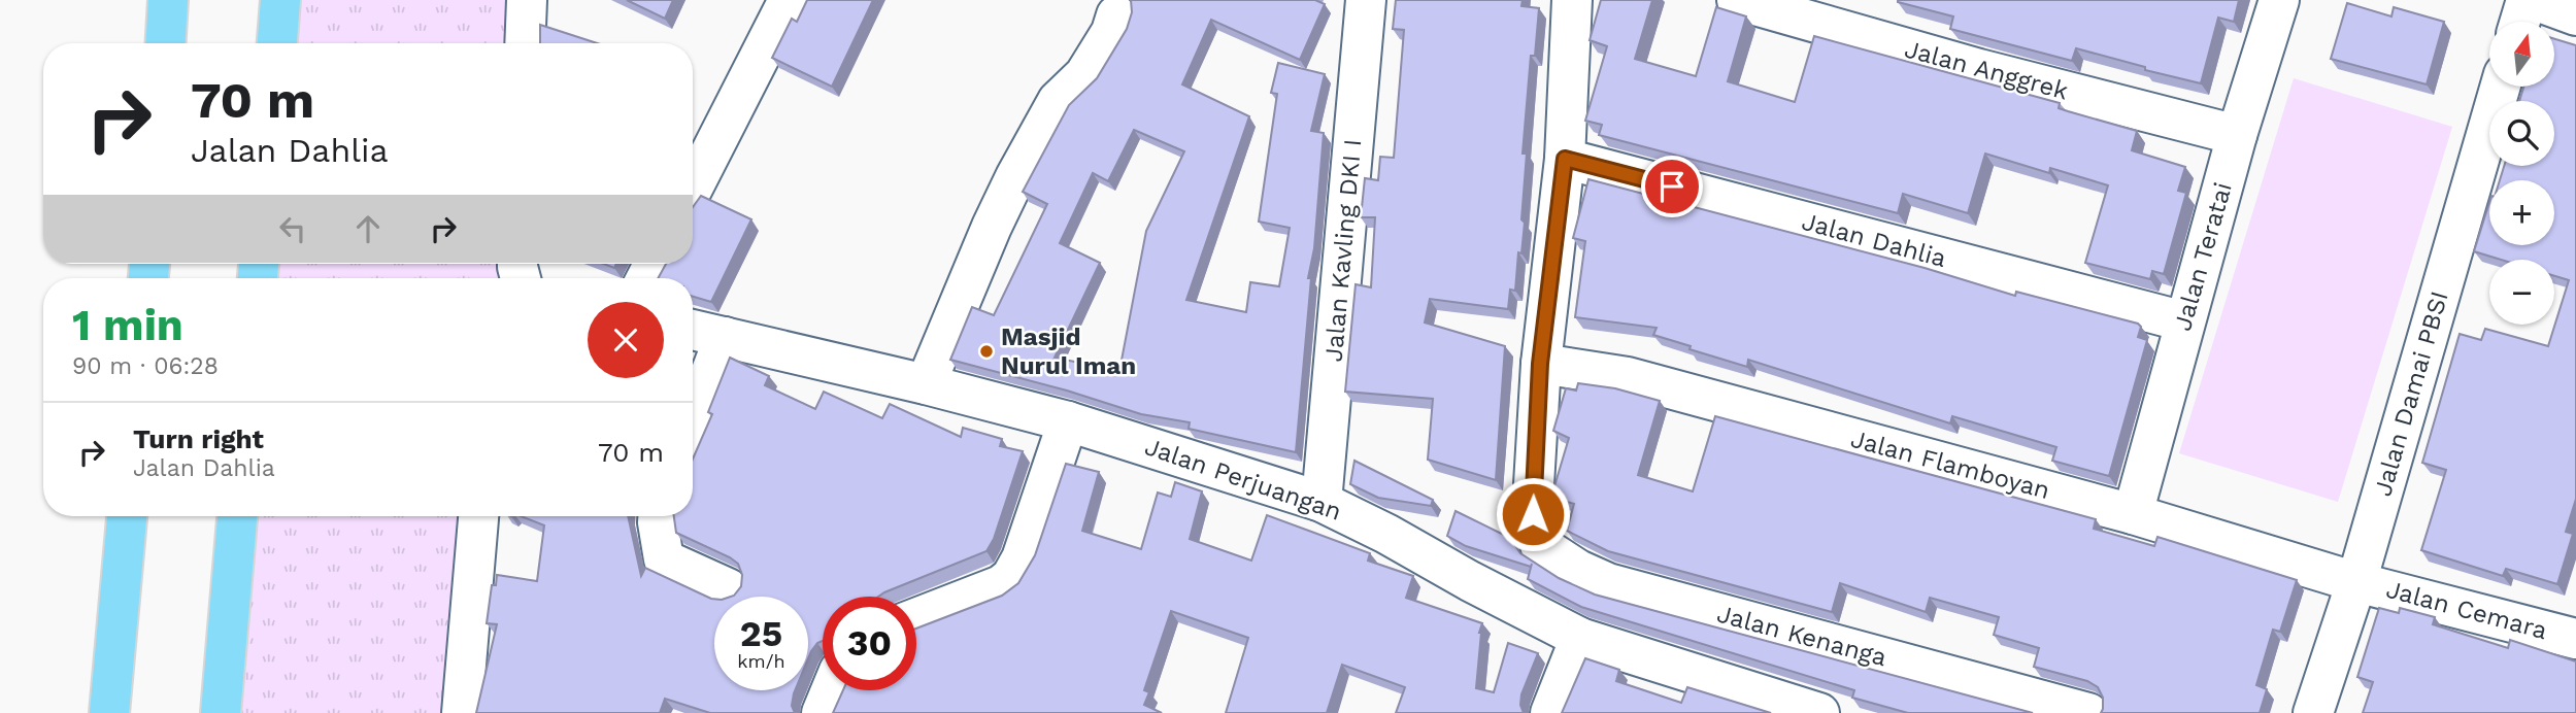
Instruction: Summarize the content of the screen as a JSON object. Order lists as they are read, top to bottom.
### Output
{
  "streets": {
    "street": [
      "Jalan Anggrek",
      "Jalan Dahlia",
      "Jalan Kavling DKI I",
      "Jalan Teratai",
      "Jalan Damai PBSI",
      "Jalan Flamboyan",
      "Jalan Perjuangan",
      "Jalan Cemara",
      "Jalan Kenanga"
    ]
  },
  "crossings": [
    ["Jalan Anggrek", "Jalan Teratai"],
    ["Jalan Dahlia", "Jalan Teratai"],
    ["Jalan Kavling DKI I", "Jalan Perjuangan"],
    ["Jalan Teratai", "Jalan Flamboyan"],
    ["Jalan Damai PBSI", "Jalan Flamboyan"],
    ["Jalan Damai PBSI", "Jalan Cemara"],
    ["Jalan Flamboyan", "Jalan Cemara"],
    ["Jalan Flamboyan", "Jalan Kenanga"]
  ],
  "places": ["Masjid Nurul Iman"],
  "north": "top",
  "page": {
    "map_buttons": ["+", "−"],
    "turn": ["70 m", "Jalan Dahlia"],
    "heading": ["1 min", "90 m · 06:28"],
    "list": [
      {
        "name": "Turn right",
        "note": "Jalan Dahlia",
        "value": "70 m"
      }
    ],
    "speed": "25 km/h",
    "limit": "30"
  }
}
